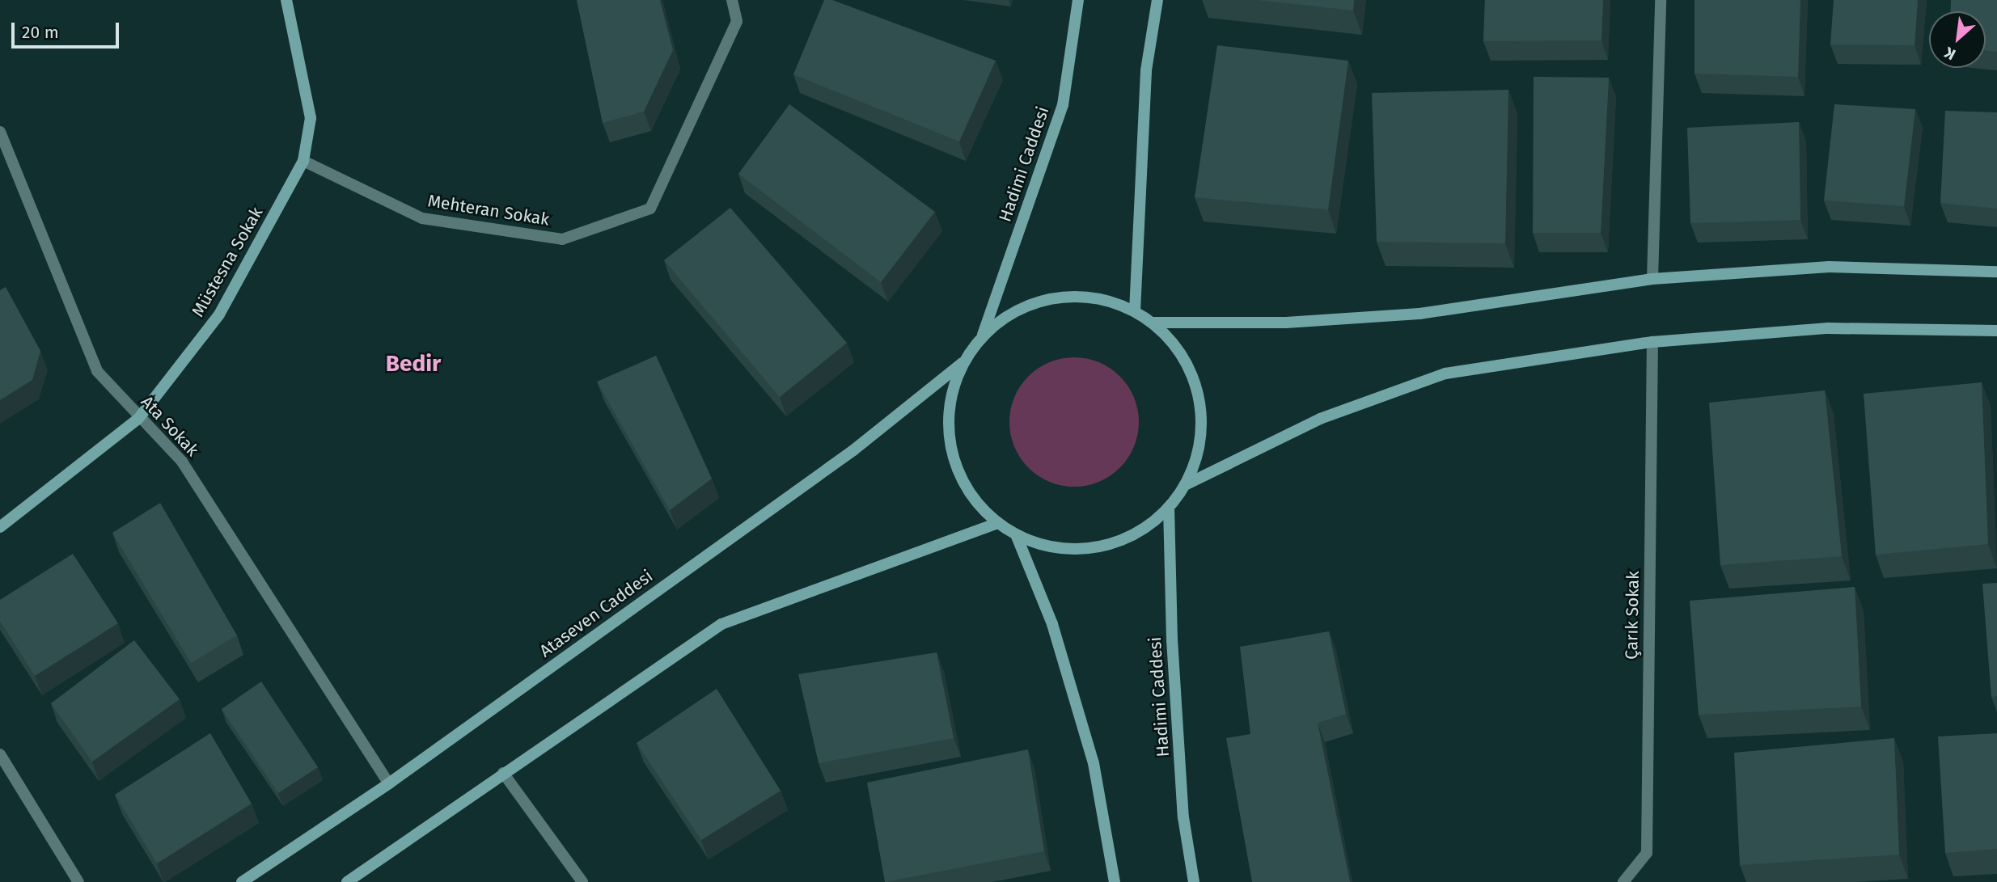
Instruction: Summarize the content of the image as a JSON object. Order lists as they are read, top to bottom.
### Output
{
  "streets": {
    "main road": ["Hadimi Caddesi", "Müstesna Sokak", "Ataseven Caddesi"],
    "street": ["Mehteran Sokak", "Ata Sokak", "Çarık Sokak"]
  },
  "crossings": [
    ["Mehteran Sokak", "Müstesna Sokak"],
    ["Müstesna Sokak", "Ata Sokak"],
    ["Ata Sokak", "Ataseven Caddesi"]
  ],
  "districts": ["Bedir"],
  "scale_bar": "20 m",
  "north": "bottom left"
}
